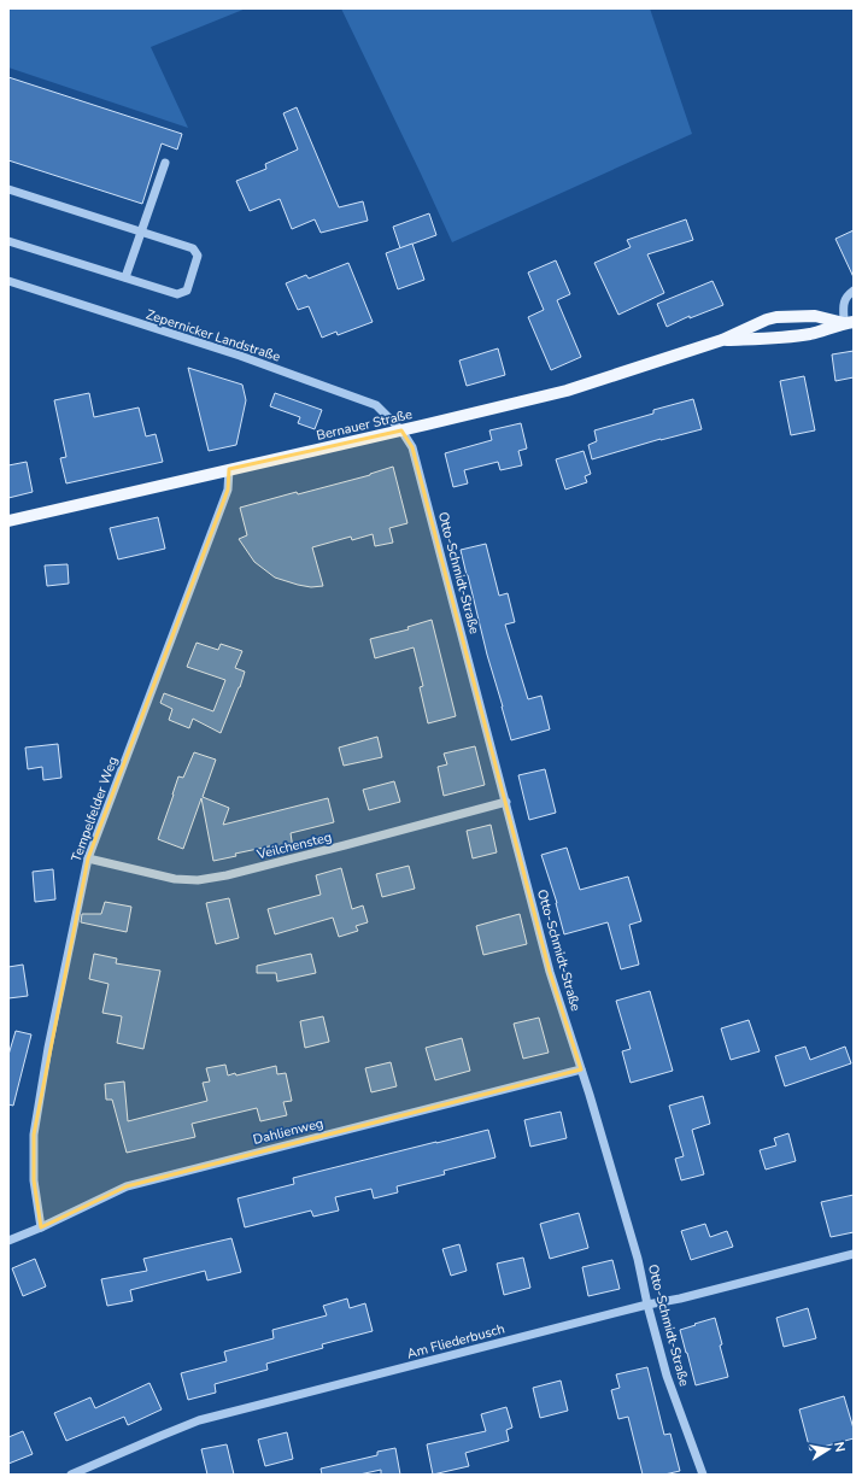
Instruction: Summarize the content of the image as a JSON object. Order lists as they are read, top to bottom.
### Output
{
  "streets": {
    "main road": ["Bernauer Straße"],
    "street": [
      "Zepernicker Landstraße",
      "Otto-Schmidt-Straße",
      "Tempelfelder Weg",
      "Veilchensteg",
      "Dahlienweg",
      "Am Fliederbusch"
    ]
  },
  "crossings": [
    ["Zepernicker Landstraße", "Bernauer Straße"],
    ["Zepernicker Landstraße", "Otto-Schmidt-Straße"],
    ["Bernauer Straße", "Otto-Schmidt-Straße"],
    ["Bernauer Straße", "Tempelfelder Weg"],
    ["Otto-Schmidt-Straße", "Veilchensteg"],
    ["Otto-Schmidt-Straße", "Dahlienweg"],
    ["Otto-Schmidt-Straße", "Am Fliederbusch"],
    ["Tempelfelder Weg", "Veilchensteg"],
    ["Tempelfelder Weg", "Dahlienweg"]
  ],
  "north": "right"
}
